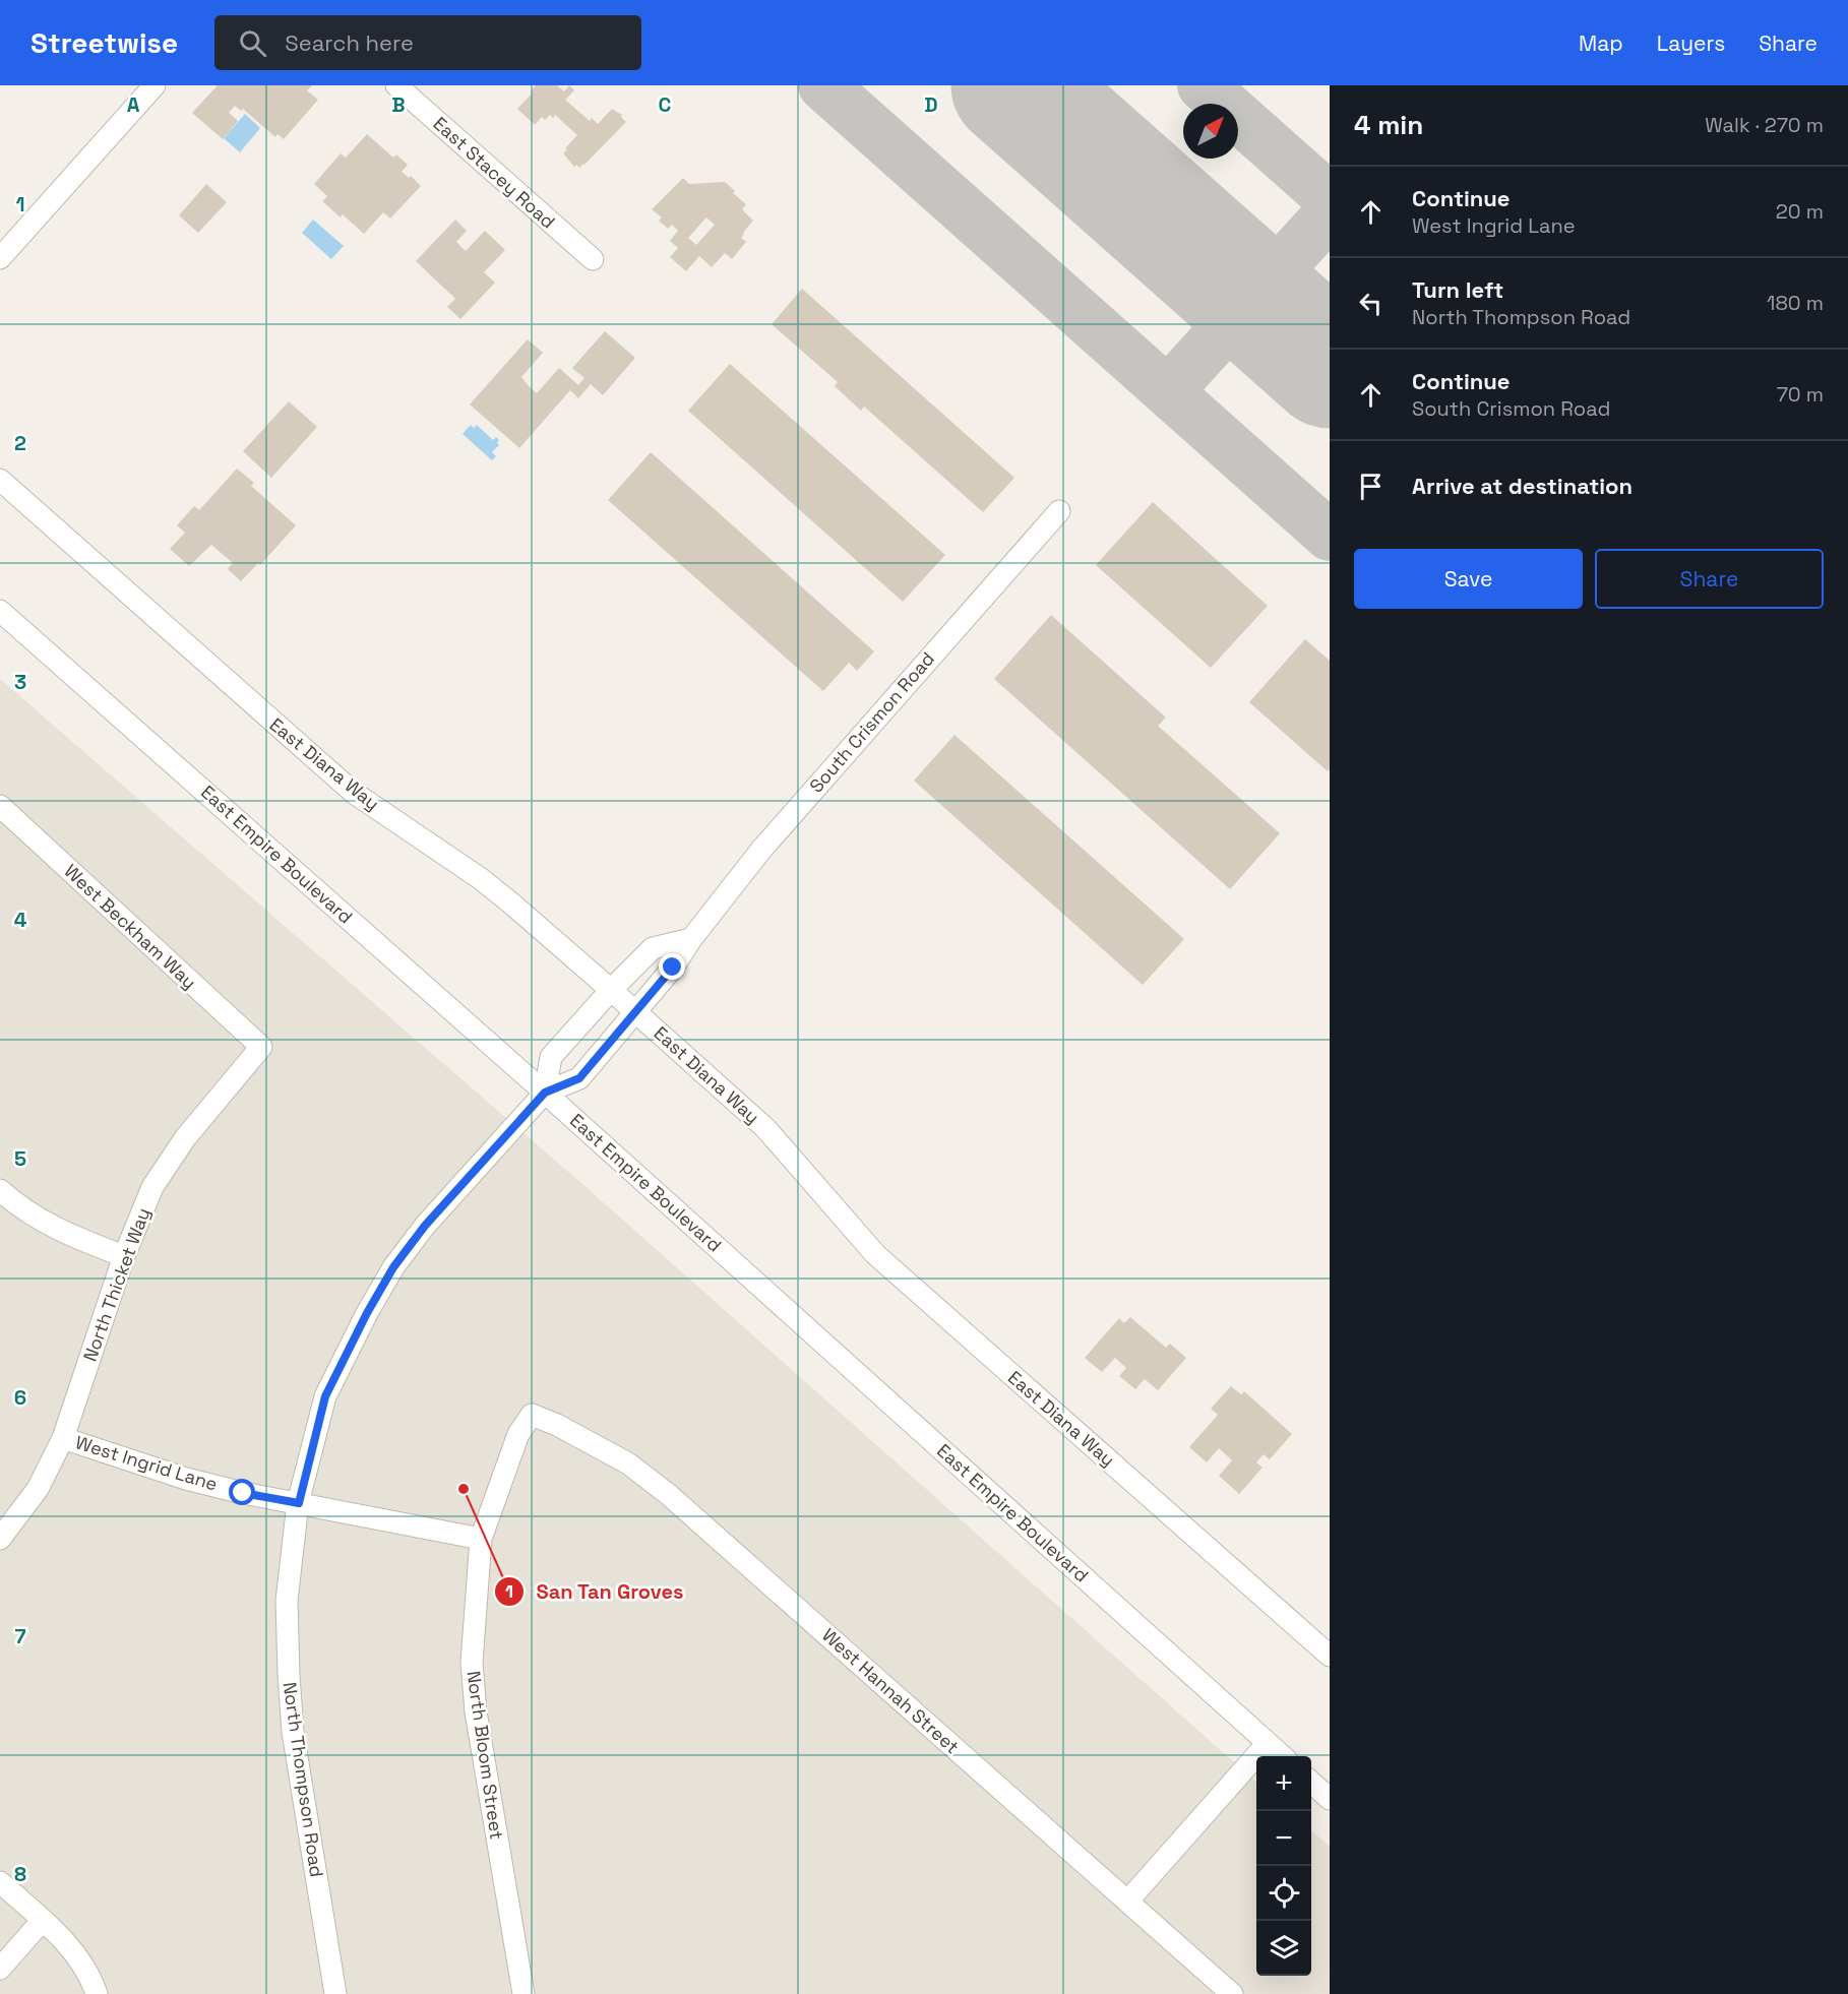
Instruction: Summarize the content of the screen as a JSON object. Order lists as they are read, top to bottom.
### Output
{
  "streets": {
    "street": [
      "East Stacey Road",
      "South Crismon Road",
      "East Diana Way",
      "East Empire Boulevard",
      "West Beckham Way",
      "North Thicket Way",
      "West Ingrid Lane",
      "West Hannah Street",
      "North Bloom Street",
      "North Thompson Road"
    ]
  },
  "crossings": [
    ["South Crismon Road", "East Diana Way"],
    ["South Crismon Road", "East Empire Boulevard"],
    ["South Crismon Road", "North Thompson Road"],
    ["East Empire Boulevard", "North Thompson Road"],
    ["West Beckham Way", "North Thicket Way"],
    ["North Thicket Way", "West Ingrid Lane"],
    ["West Ingrid Lane", "North Bloom Street"],
    ["West Ingrid Lane", "North Thompson Road"],
    ["West Hannah Street", "North Bloom Street"]
  ],
  "places": ["San Tan Groves"],
  "north": "top right",
  "page": {
    "header": "Streetwise",
    "search": "Search here",
    "nav": ["Map", "Layers", "Share"],
    "heading": ["4 min", "Walk · 270 m"],
    "list": [
      ["Continue", "West Ingrid Lane", "20 m"],
      ["Turn left", "North Thompson Road", "180 m"],
      ["Continue", "South Crismon Road", "70 m"],
      "Arrive at destination"
    ],
    "buttons": ["Save", "Share"],
    "map_buttons": ["+", "−"]
  },
  "grid": {
    "columns": [
      "A",
      "B",
      "C",
      "D"
    ],
    "rows": [
      "1",
      "2",
      "3",
      "4",
      "5",
      "6",
      "7",
      "8"
    ]
  }
}
